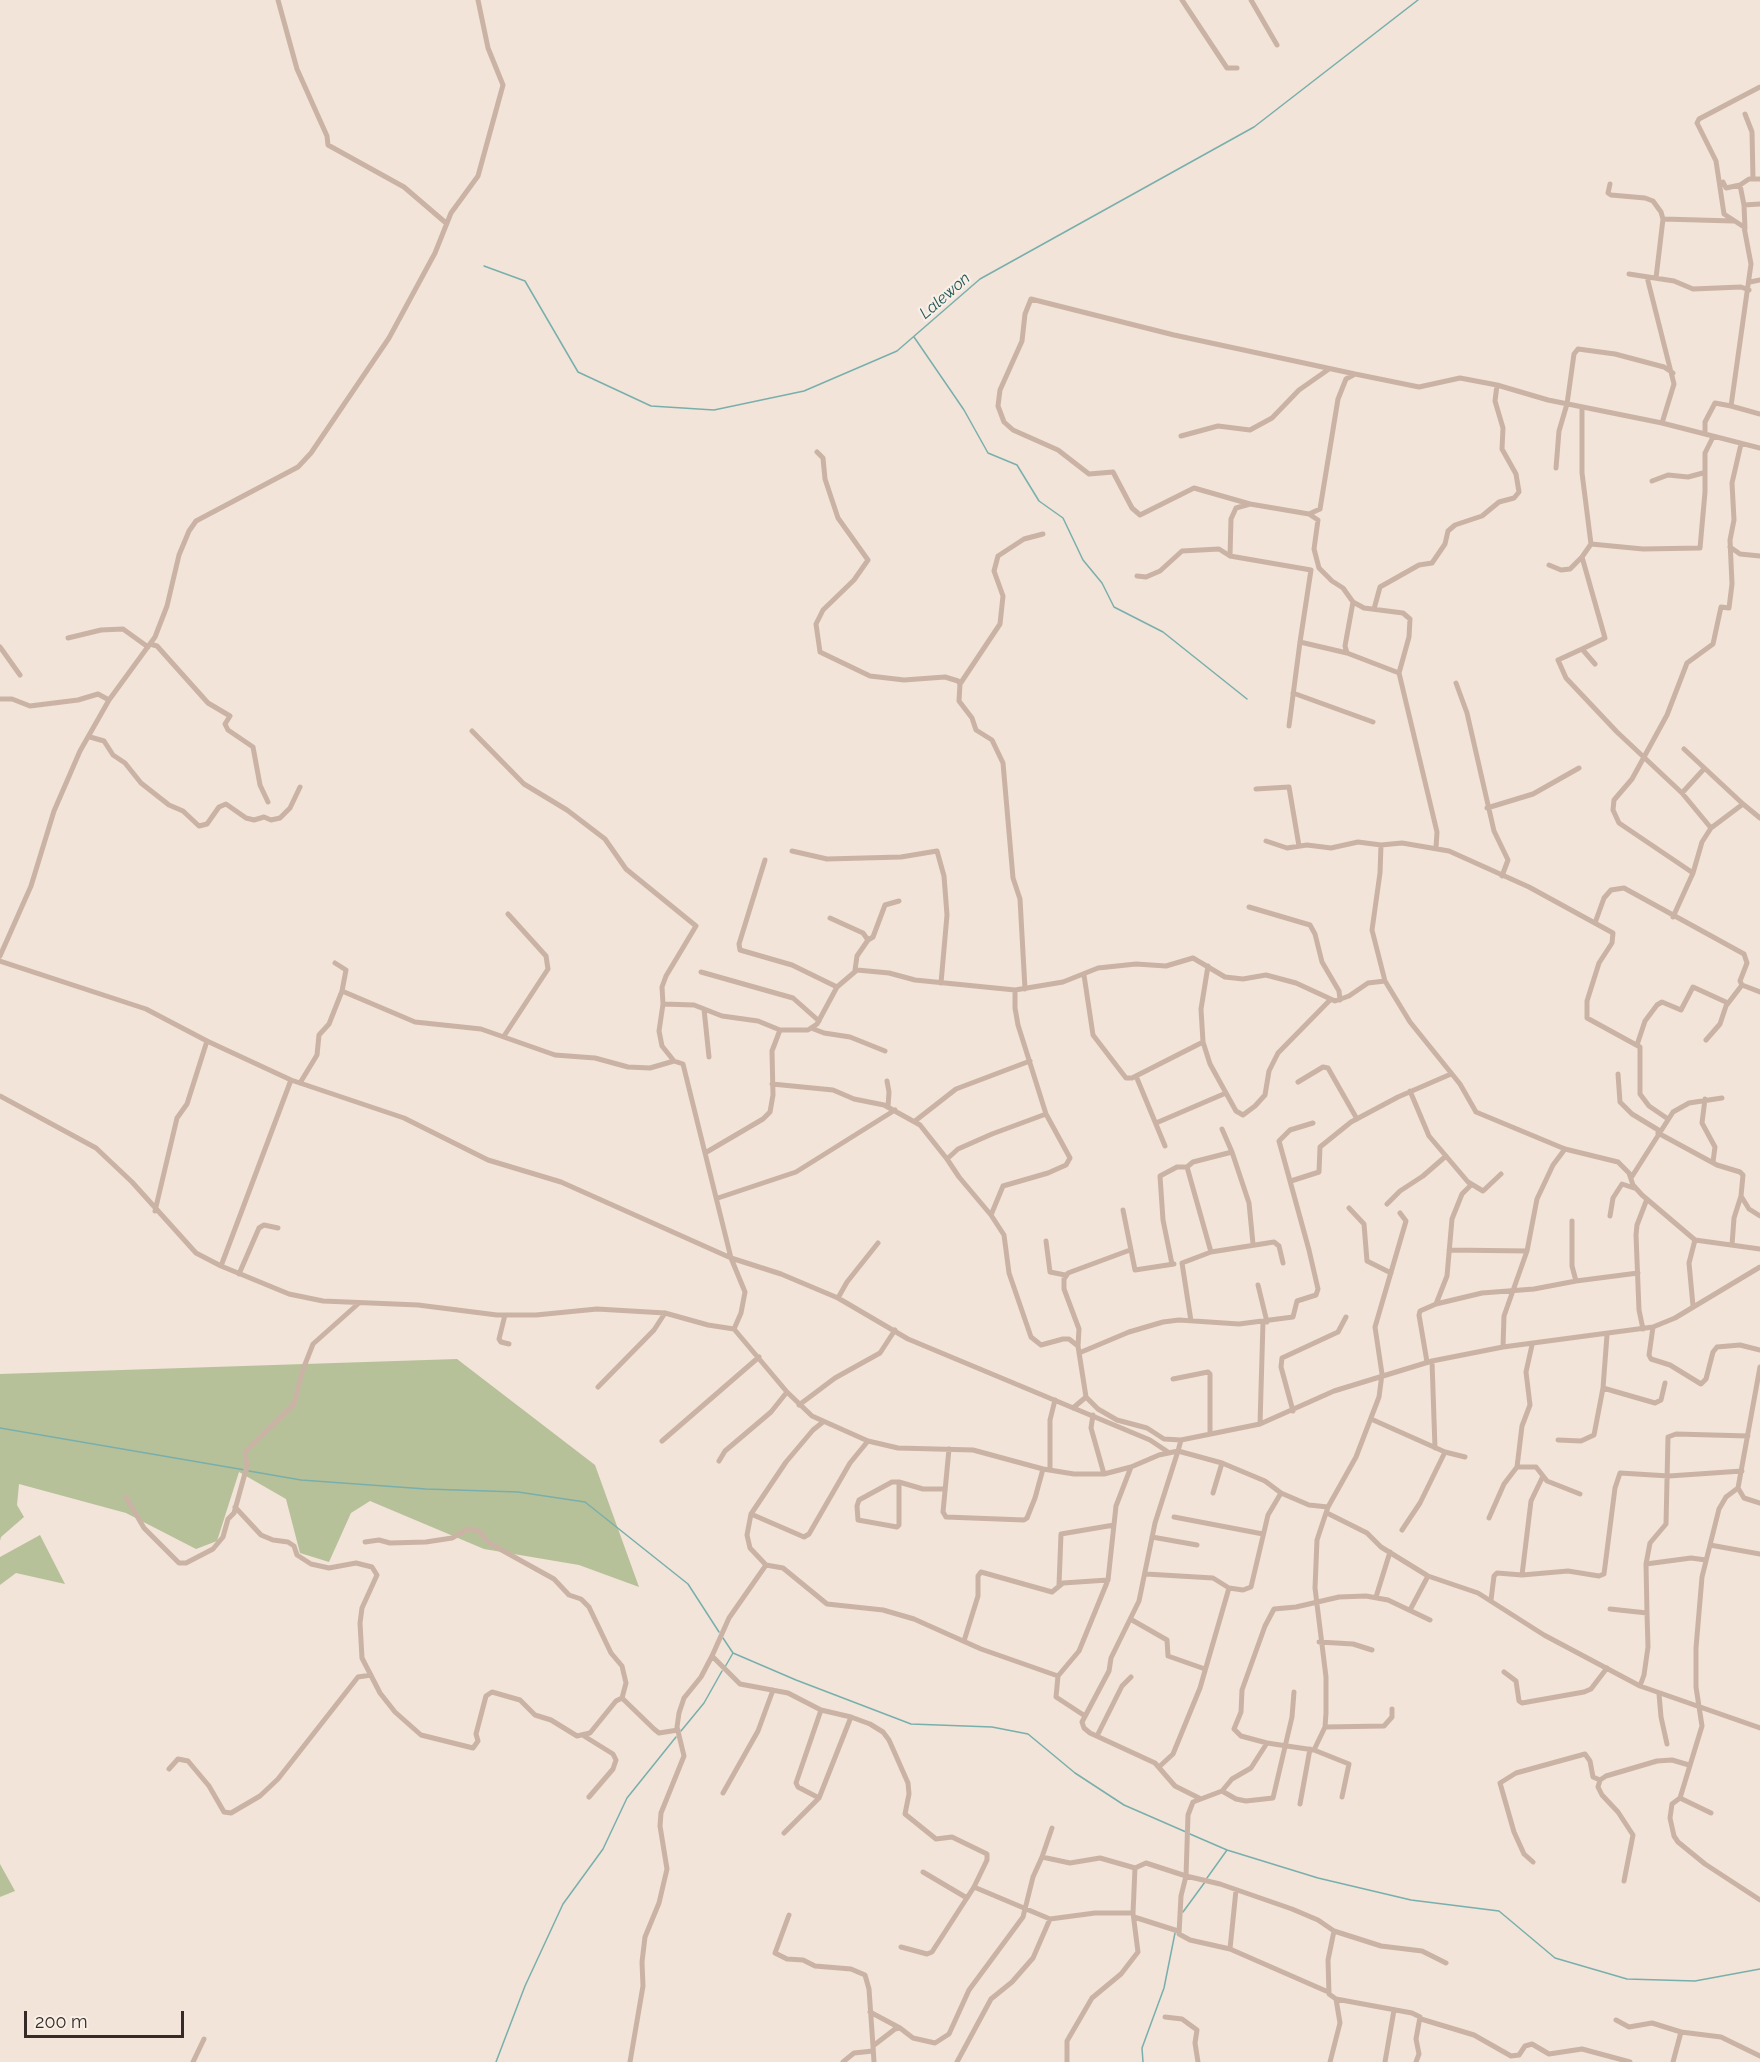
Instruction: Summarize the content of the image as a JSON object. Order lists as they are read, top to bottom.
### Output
{
  "water": ["Lalewon"],
  "scale_bar": "200 m"
}
